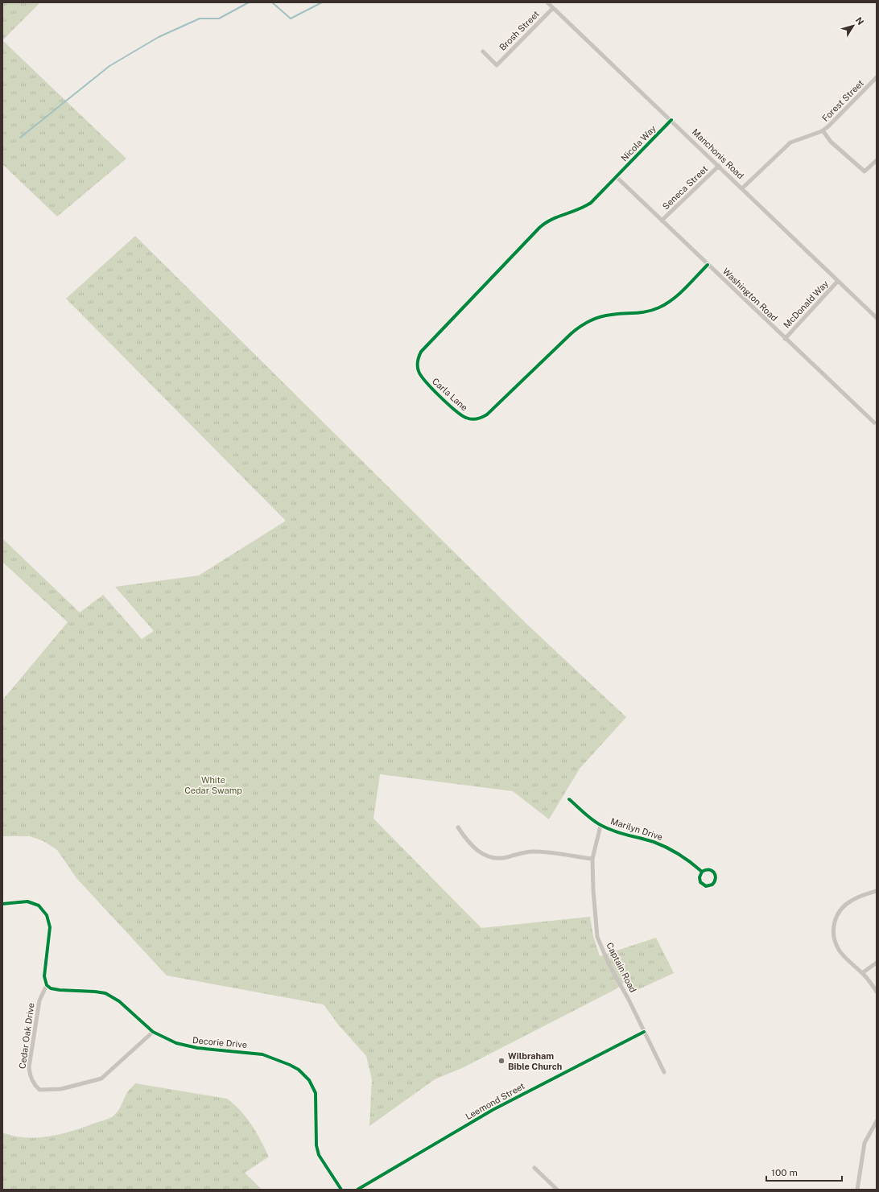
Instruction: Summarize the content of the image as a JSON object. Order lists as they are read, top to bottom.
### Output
{
  "streets": {
    "street": [
      "Brosh Street",
      "Forest Street",
      "Nicola Way",
      "Manchonis Road",
      "Seneca Street",
      "Washington Road",
      "McDonald Way",
      "Carla Lane",
      "Marilyn Drive",
      "Captain Road",
      "Cedar Oak Drive",
      "Decorie Drive",
      "Leemond Street"
    ]
  },
  "crossings": [
    ["Brosh Street", "Manchonis Road"],
    ["Forest Street", "Manchonis Road"],
    ["Nicola Way", "Manchonis Road"],
    ["Nicola Way", "Washington Road"],
    ["Nicola Way", "Carla Lane"],
    ["Manchonis Road", "Seneca Street"],
    ["Manchonis Road", "McDonald Way"],
    ["Seneca Street", "Washington Road"],
    ["Washington Road", "McDonald Way"],
    ["Washington Road", "Carla Lane"],
    ["Marilyn Drive", "Captain Road"],
    ["Captain Road", "Leemond Street"],
    ["Cedar Oak Drive", "Decorie Drive"]
  ],
  "parks": ["White Cedar Swamp"],
  "places": ["Wilbraham Bible Church"],
  "scale_bar": "100 m",
  "north": "top right"
}
